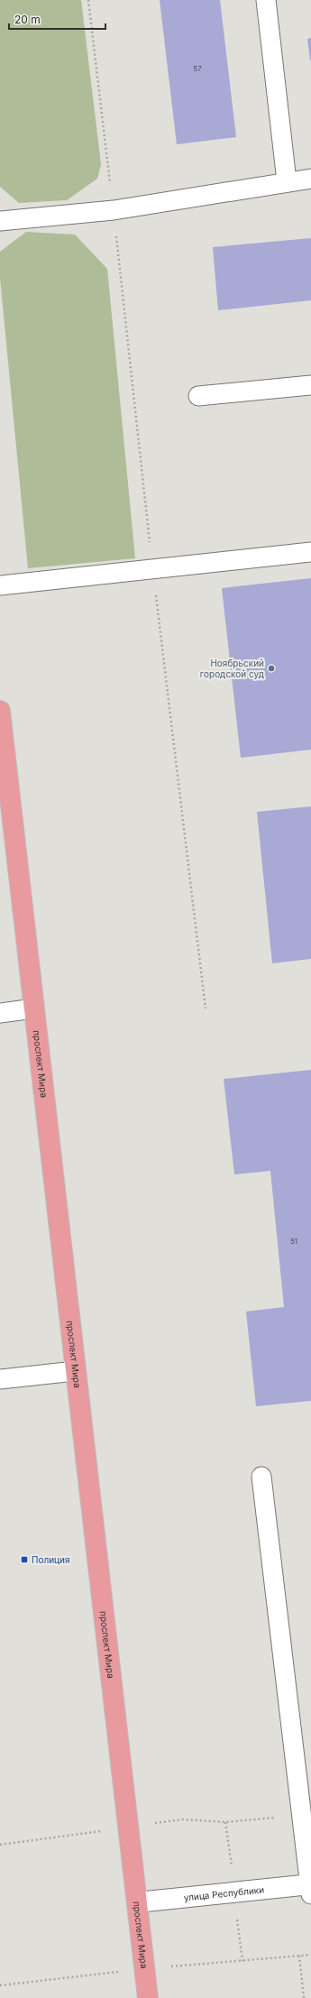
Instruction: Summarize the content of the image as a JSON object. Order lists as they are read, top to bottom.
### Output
{
  "streets": {
    "main road": ["проспект Мира"],
    "street": ["улица Республики"]
  },
  "crossings": [
    ["проспект Мира", "улица Республики"]
  ],
  "places": {
    "other": ["Ноябрьский городской суд"],
    "transit": ["Полиция"]
  },
  "house_numbers": ["57", "51"],
  "scale_bar": "20 m"
}
